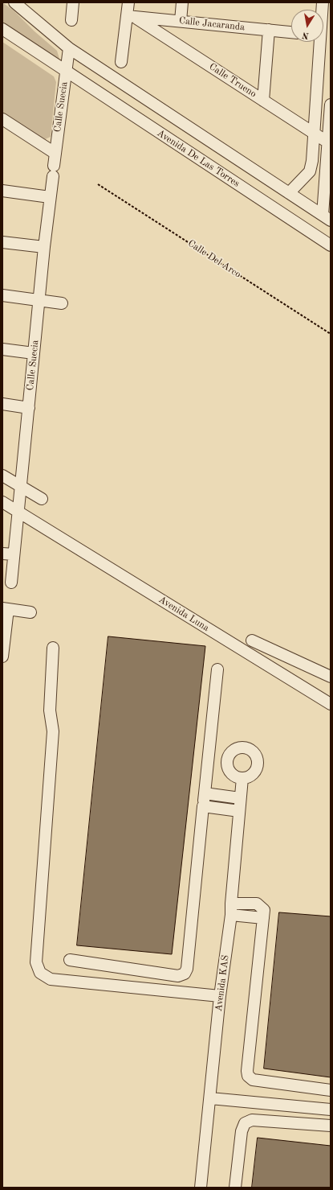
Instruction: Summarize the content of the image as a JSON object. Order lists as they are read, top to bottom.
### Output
{
  "streets": {
    "street": [
      "Calle Jacaranda",
      "Calle Trueno",
      "Calle Suecia",
      "Avenida De Las Torres",
      "Avenida Luna",
      "Avenida KAS"
    ],
    "path": ["Calle Del Arco"]
  },
  "crossings": [
    ["Calle Jacaranda", "Calle Trueno"],
    ["Calle Suecia", "Avenida De Las Torres"],
    ["Calle Suecia", "Avenida Luna"]
  ],
  "north": "bottom"
}
